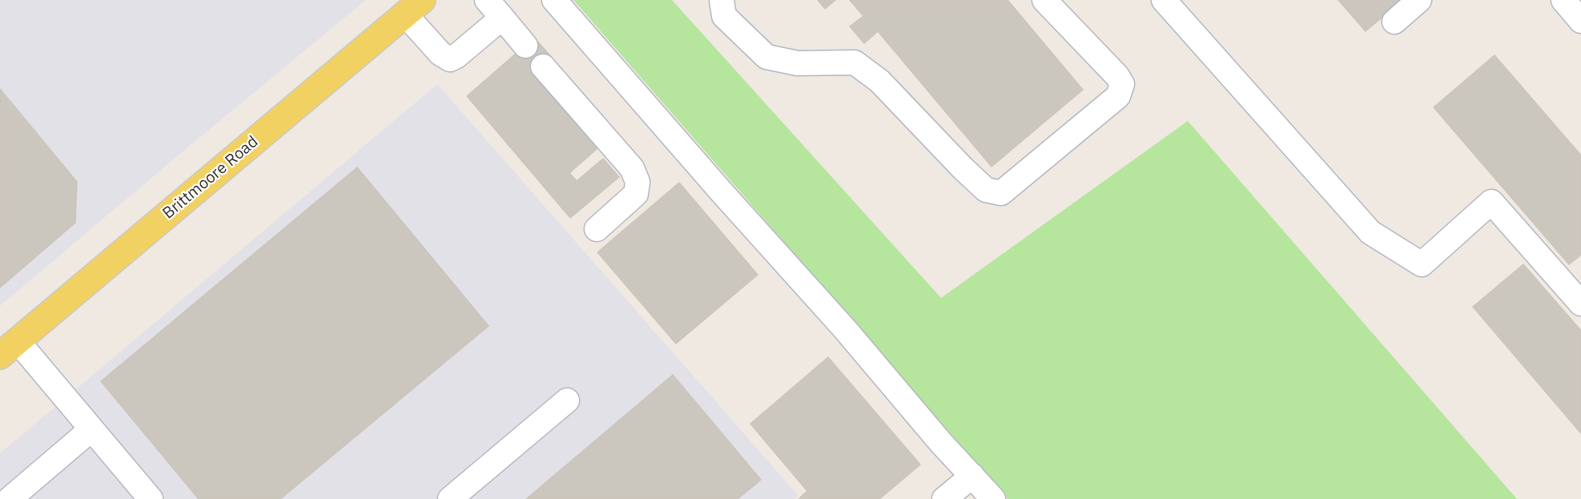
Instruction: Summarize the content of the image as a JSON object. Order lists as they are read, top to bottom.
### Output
{
  "streets": {
    "main road": ["Brittmoore Road"]
  }
}
